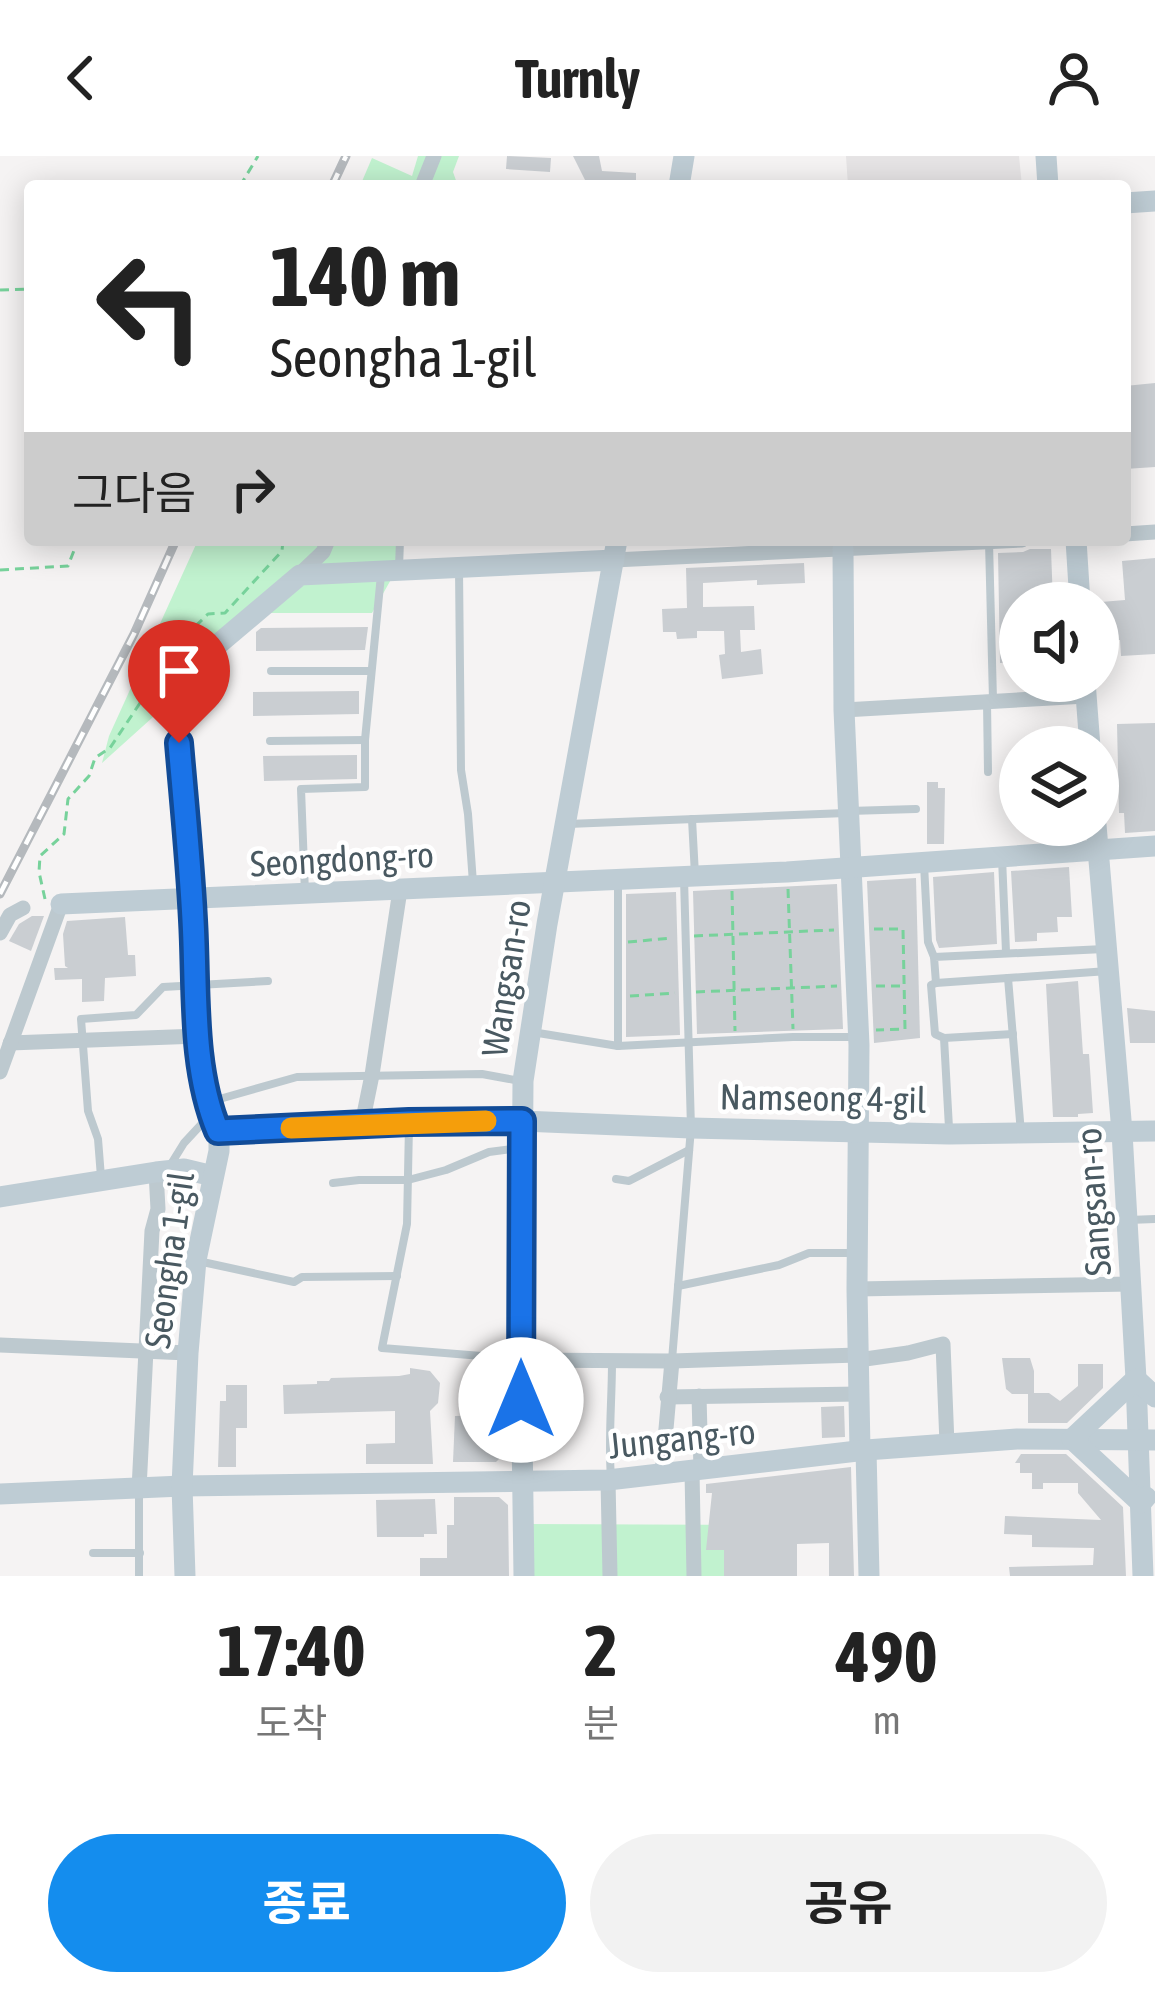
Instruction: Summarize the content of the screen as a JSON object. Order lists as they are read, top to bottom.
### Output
{
  "streets": {
    "street": [
      "Seongdong-ro",
      "Wangsan-ro",
      "Namseong 4-gil",
      "Sangsan-ro",
      "Seongha 1-gil",
      "Jungang-ro"
    ]
  },
  "crossings": [
    ["Seongdong-ro", "Wangsan-ro"],
    ["Seongdong-ro", "Sangsan-ro"],
    ["Wangsan-ro", "Namseong 4-gil"],
    ["Wangsan-ro", "Seongha 1-gil"],
    ["Wangsan-ro", "Jungang-ro"],
    ["Namseong 4-gil", "Sangsan-ro"],
    ["Namseong 4-gil", "Seongha 1-gil"],
    ["Sangsan-ro", "Jungang-ro"],
    ["Seongha 1-gil", "Jungang-ro"]
  ],
  "page": {
    "header": "Turnly",
    "turn": ["140 m", "Seongha 1-gil"],
    "then": "그다음",
    "eta": [
      "17:40",
      "도착",
      "2",
      "분",
      "490",
      "m"
    ],
    "buttons": ["종료", "공유"]
  }
}
